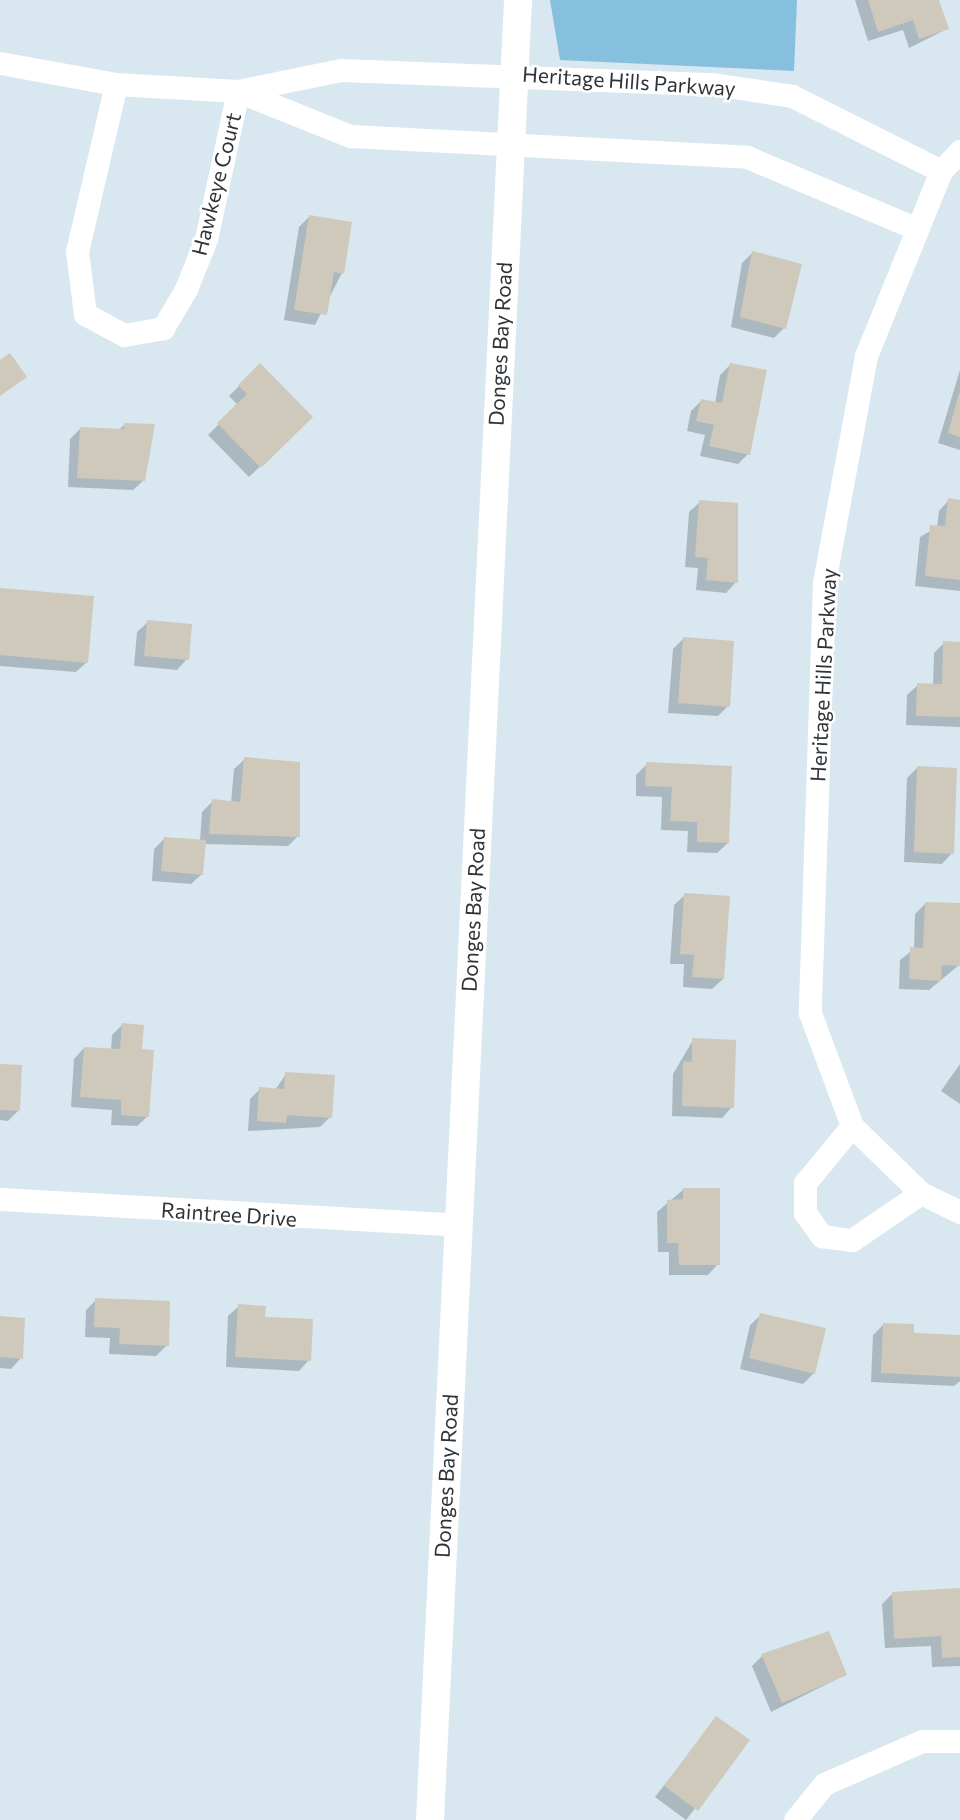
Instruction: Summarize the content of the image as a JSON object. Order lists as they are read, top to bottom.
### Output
{
  "streets": {
    "street": [
      "Heritage Hills Parkway",
      "Hawkeye Court",
      "Donges Bay Road",
      "Raintree Drive"
    ]
  },
  "crossings": [
    ["Heritage Hills Parkway", "Hawkeye Court"],
    ["Heritage Hills Parkway", "Donges Bay Road"],
    ["Donges Bay Road", "Raintree Drive"]
  ]
}
